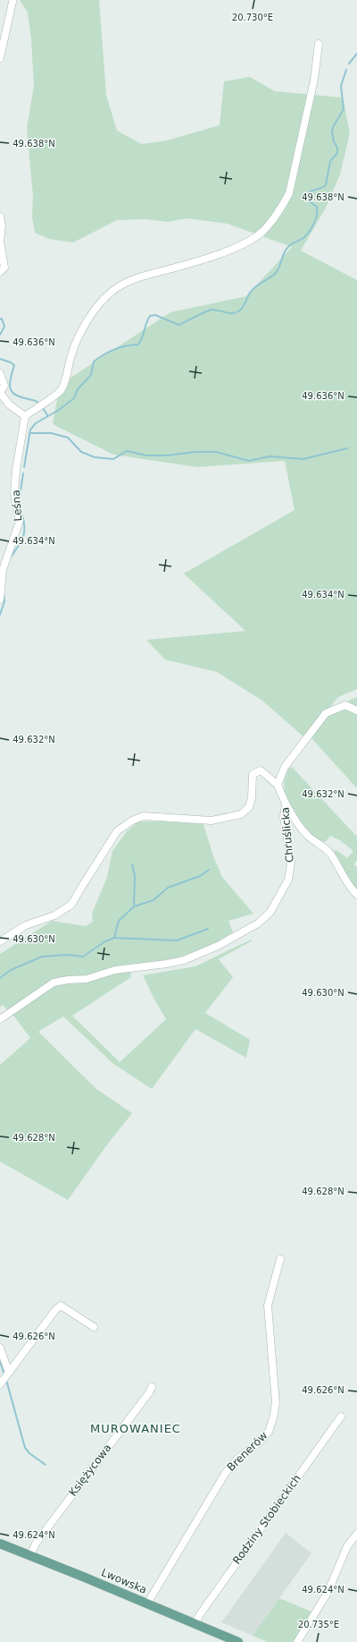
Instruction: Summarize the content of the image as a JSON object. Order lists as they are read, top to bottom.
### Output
{
  "streets": {
    "main road": ["Lwowska"],
    "street": [
      "Leśna",
      "Chruślicka",
      "Brenerów",
      "Księżycowa",
      "Rodziny Stobieckich"
    ]
  },
  "crossings": [
    ["Brenerów", "Lwowska"],
    ["Księżycowa", "Lwowska"],
    ["Rodziny Stobieckich", "Lwowska"]
  ],
  "districts": ["MUROWANIEC"],
  "coordinates": [
    "20.730°E",
    "49.638°N",
    "49.636°N",
    "49.634°N",
    "49.632°N",
    "49.630°N",
    "49.628°N",
    "49.626°N",
    "49.624°N",
    "20.735°E"
  ]
}
